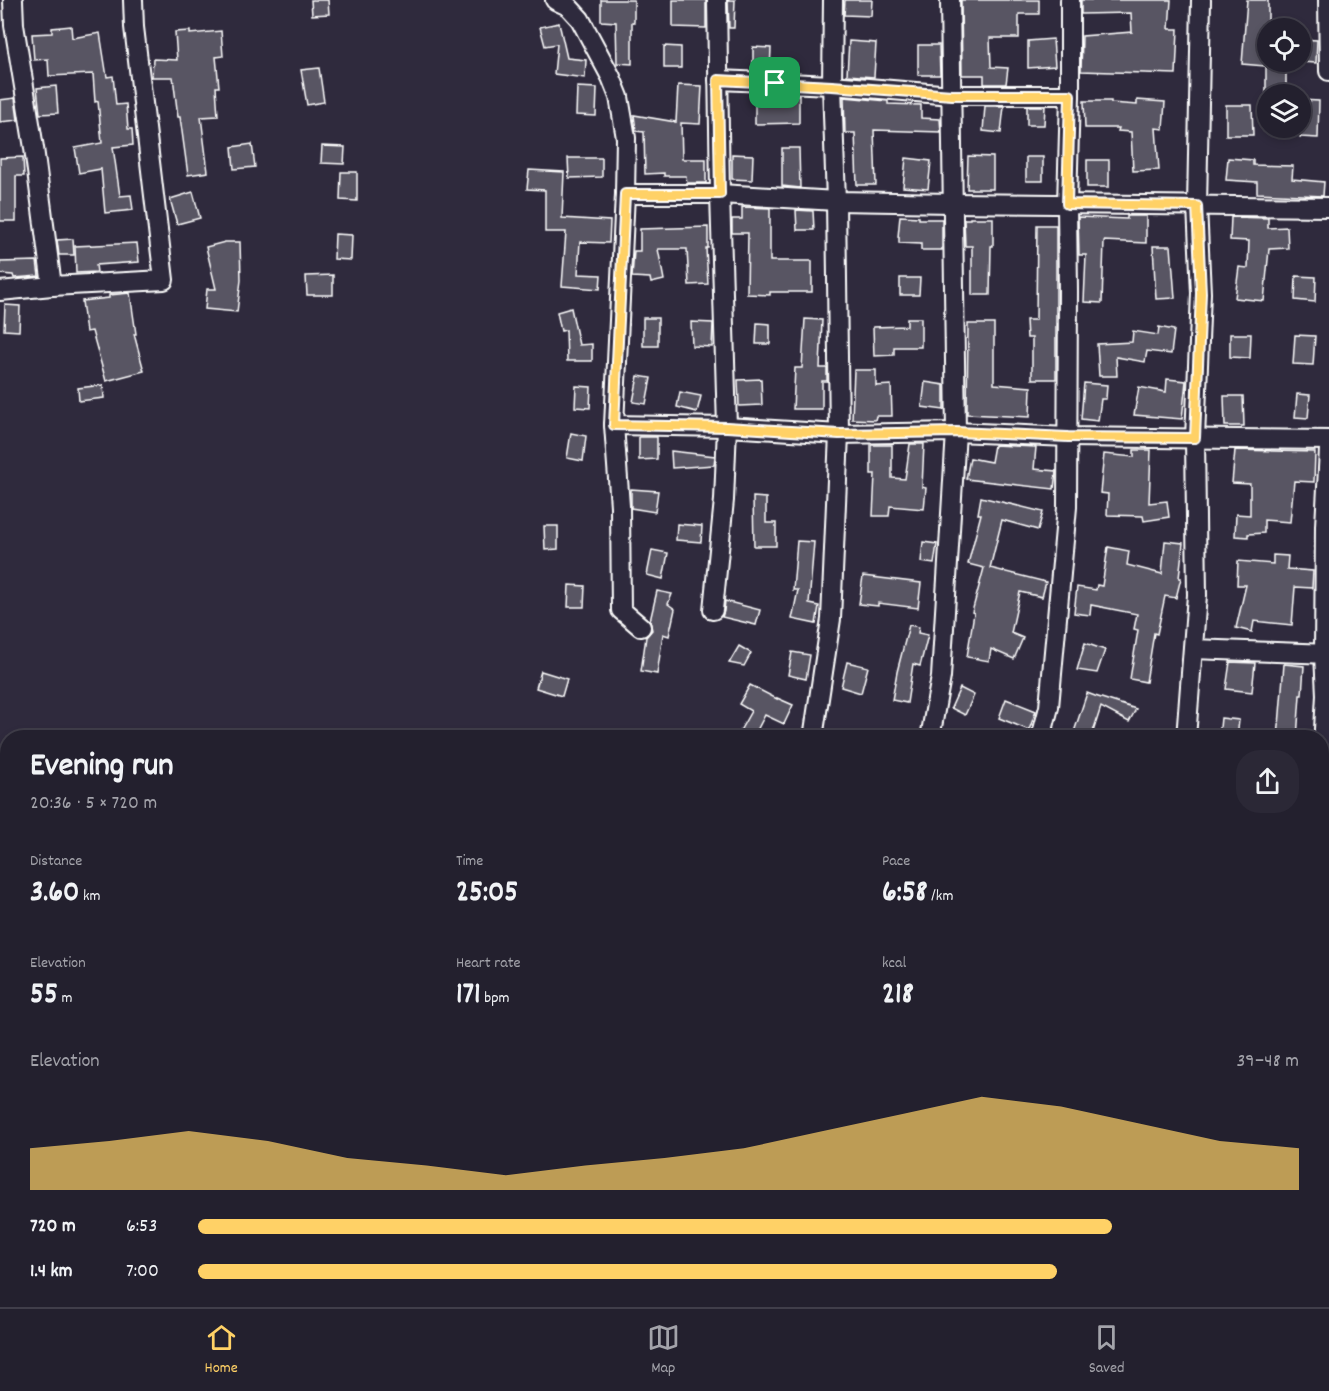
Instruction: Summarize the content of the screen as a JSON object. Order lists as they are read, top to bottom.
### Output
{
  "page": {
    "heading": ["Evening run", "20:36 · 5 × 720 m"],
    "stats": [
      ["Distance", "3.60 km"],
      ["Time", "25:05"],
      ["Pace", "6:58 /km"],
      ["Elevation", "55 m"],
      ["Heart rate", "171 bpm"],
      ["kcal", "218"]
    ],
    "chart": ["Elevation", "39–48 m"],
    "list": [
      {
        "name": "720 m",
        "note": "6:53"
      },
      {
        "name": "1.4 km",
        "note": "7:00"
      }
    ],
    "tabs": ["Home", "Map", "Saved"]
  }
}
